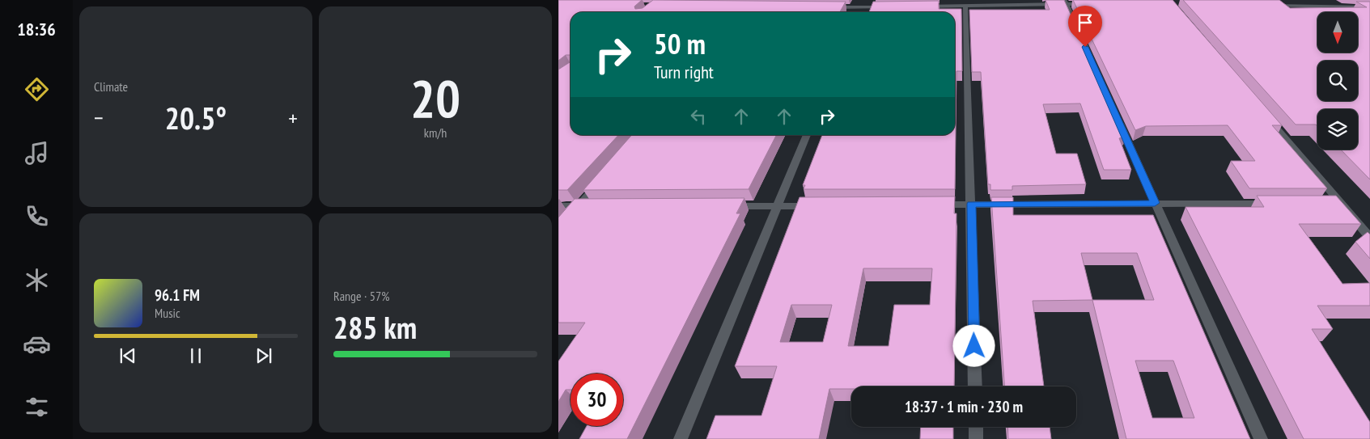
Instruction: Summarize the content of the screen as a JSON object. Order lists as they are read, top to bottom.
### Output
{
  "north": "bottom",
  "page": {
    "tabs": "18:36",
    "tile": [
      "Climate",
      ["20", "km/h"],
      ["Range · 57%", "285 km"]
    ],
    "turn": ["50 m", "Turn right"],
    "heat": ["−", "20.5°", "+"],
    "song": ["96.1 FM", "Music"],
    "limit": "30",
    "trip": "18:37 · 1 min · 230 m"
  }
}
